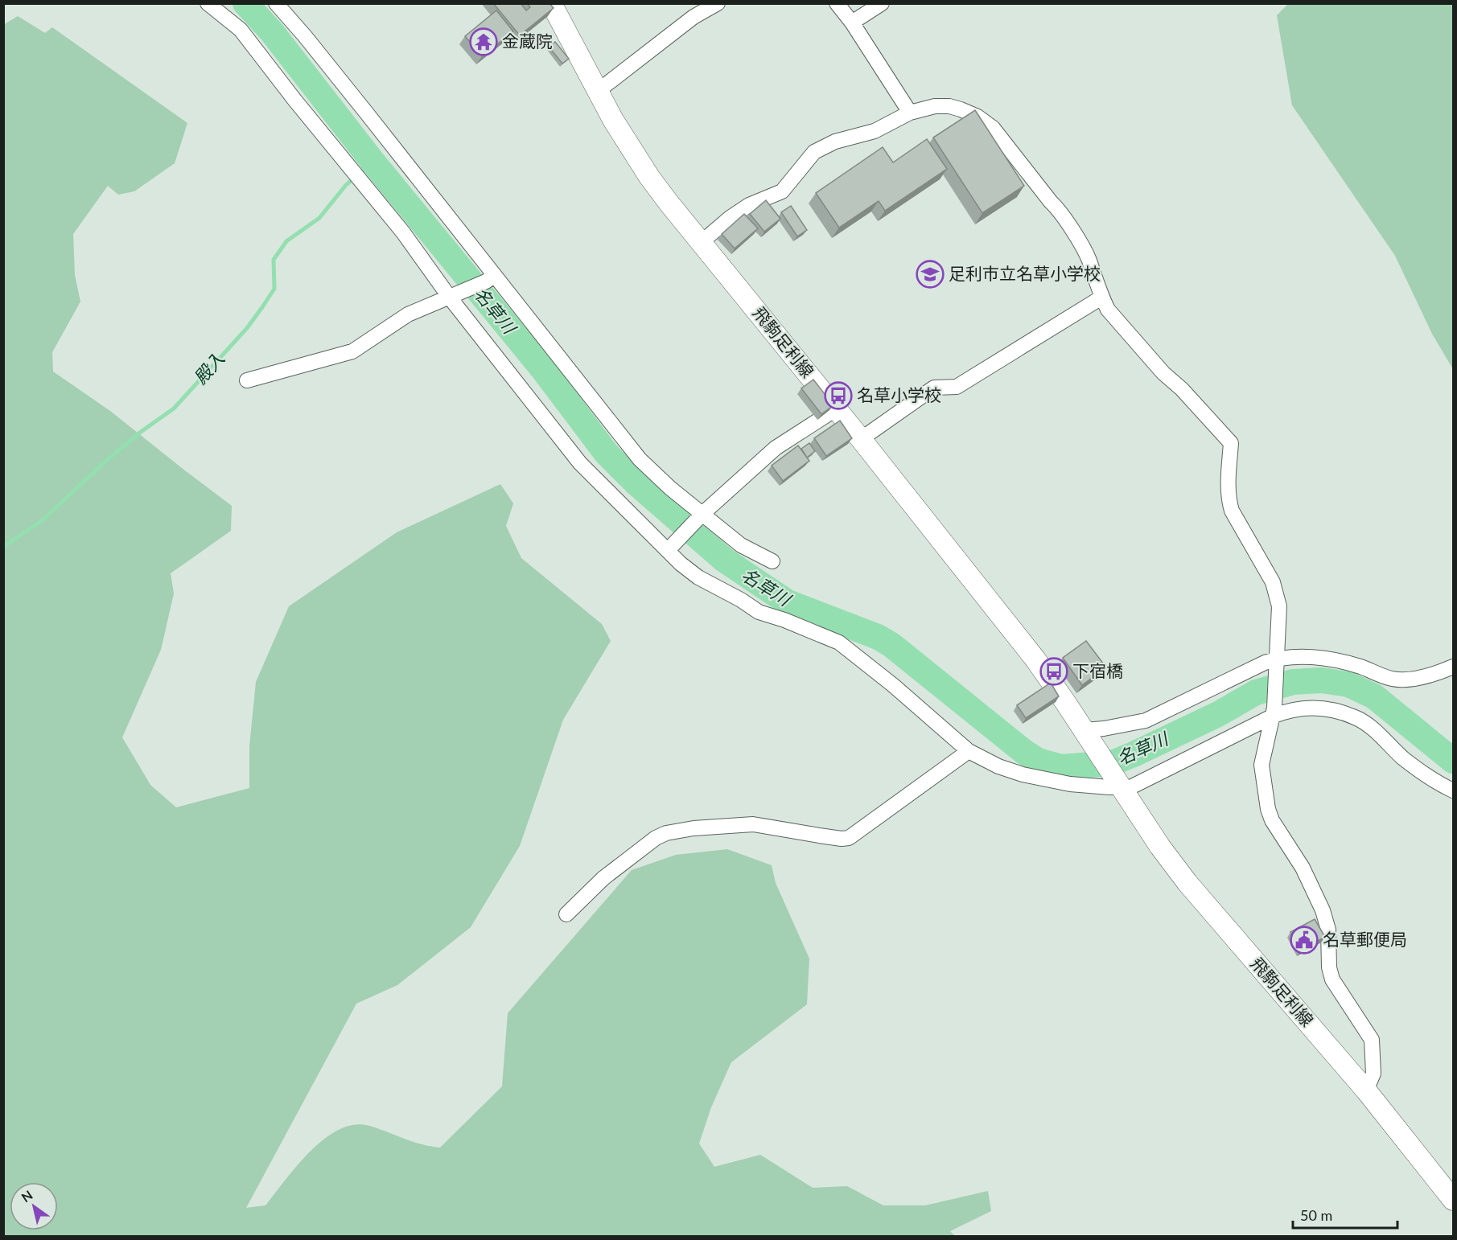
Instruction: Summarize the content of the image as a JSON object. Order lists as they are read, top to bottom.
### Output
{
  "streets": {
    "main road": ["飛駒足利線"]
  },
  "water": ["名草川", "殿入"],
  "places": {
    "temple": ["金蔵院"],
    "school or university": ["足利市立名草小学校"],
    "bus stop": ["名草小学校", "下宿橋"],
    "public building": ["名草郵便局"]
  },
  "scale_bar": "50 m",
  "north": "top left"
}
